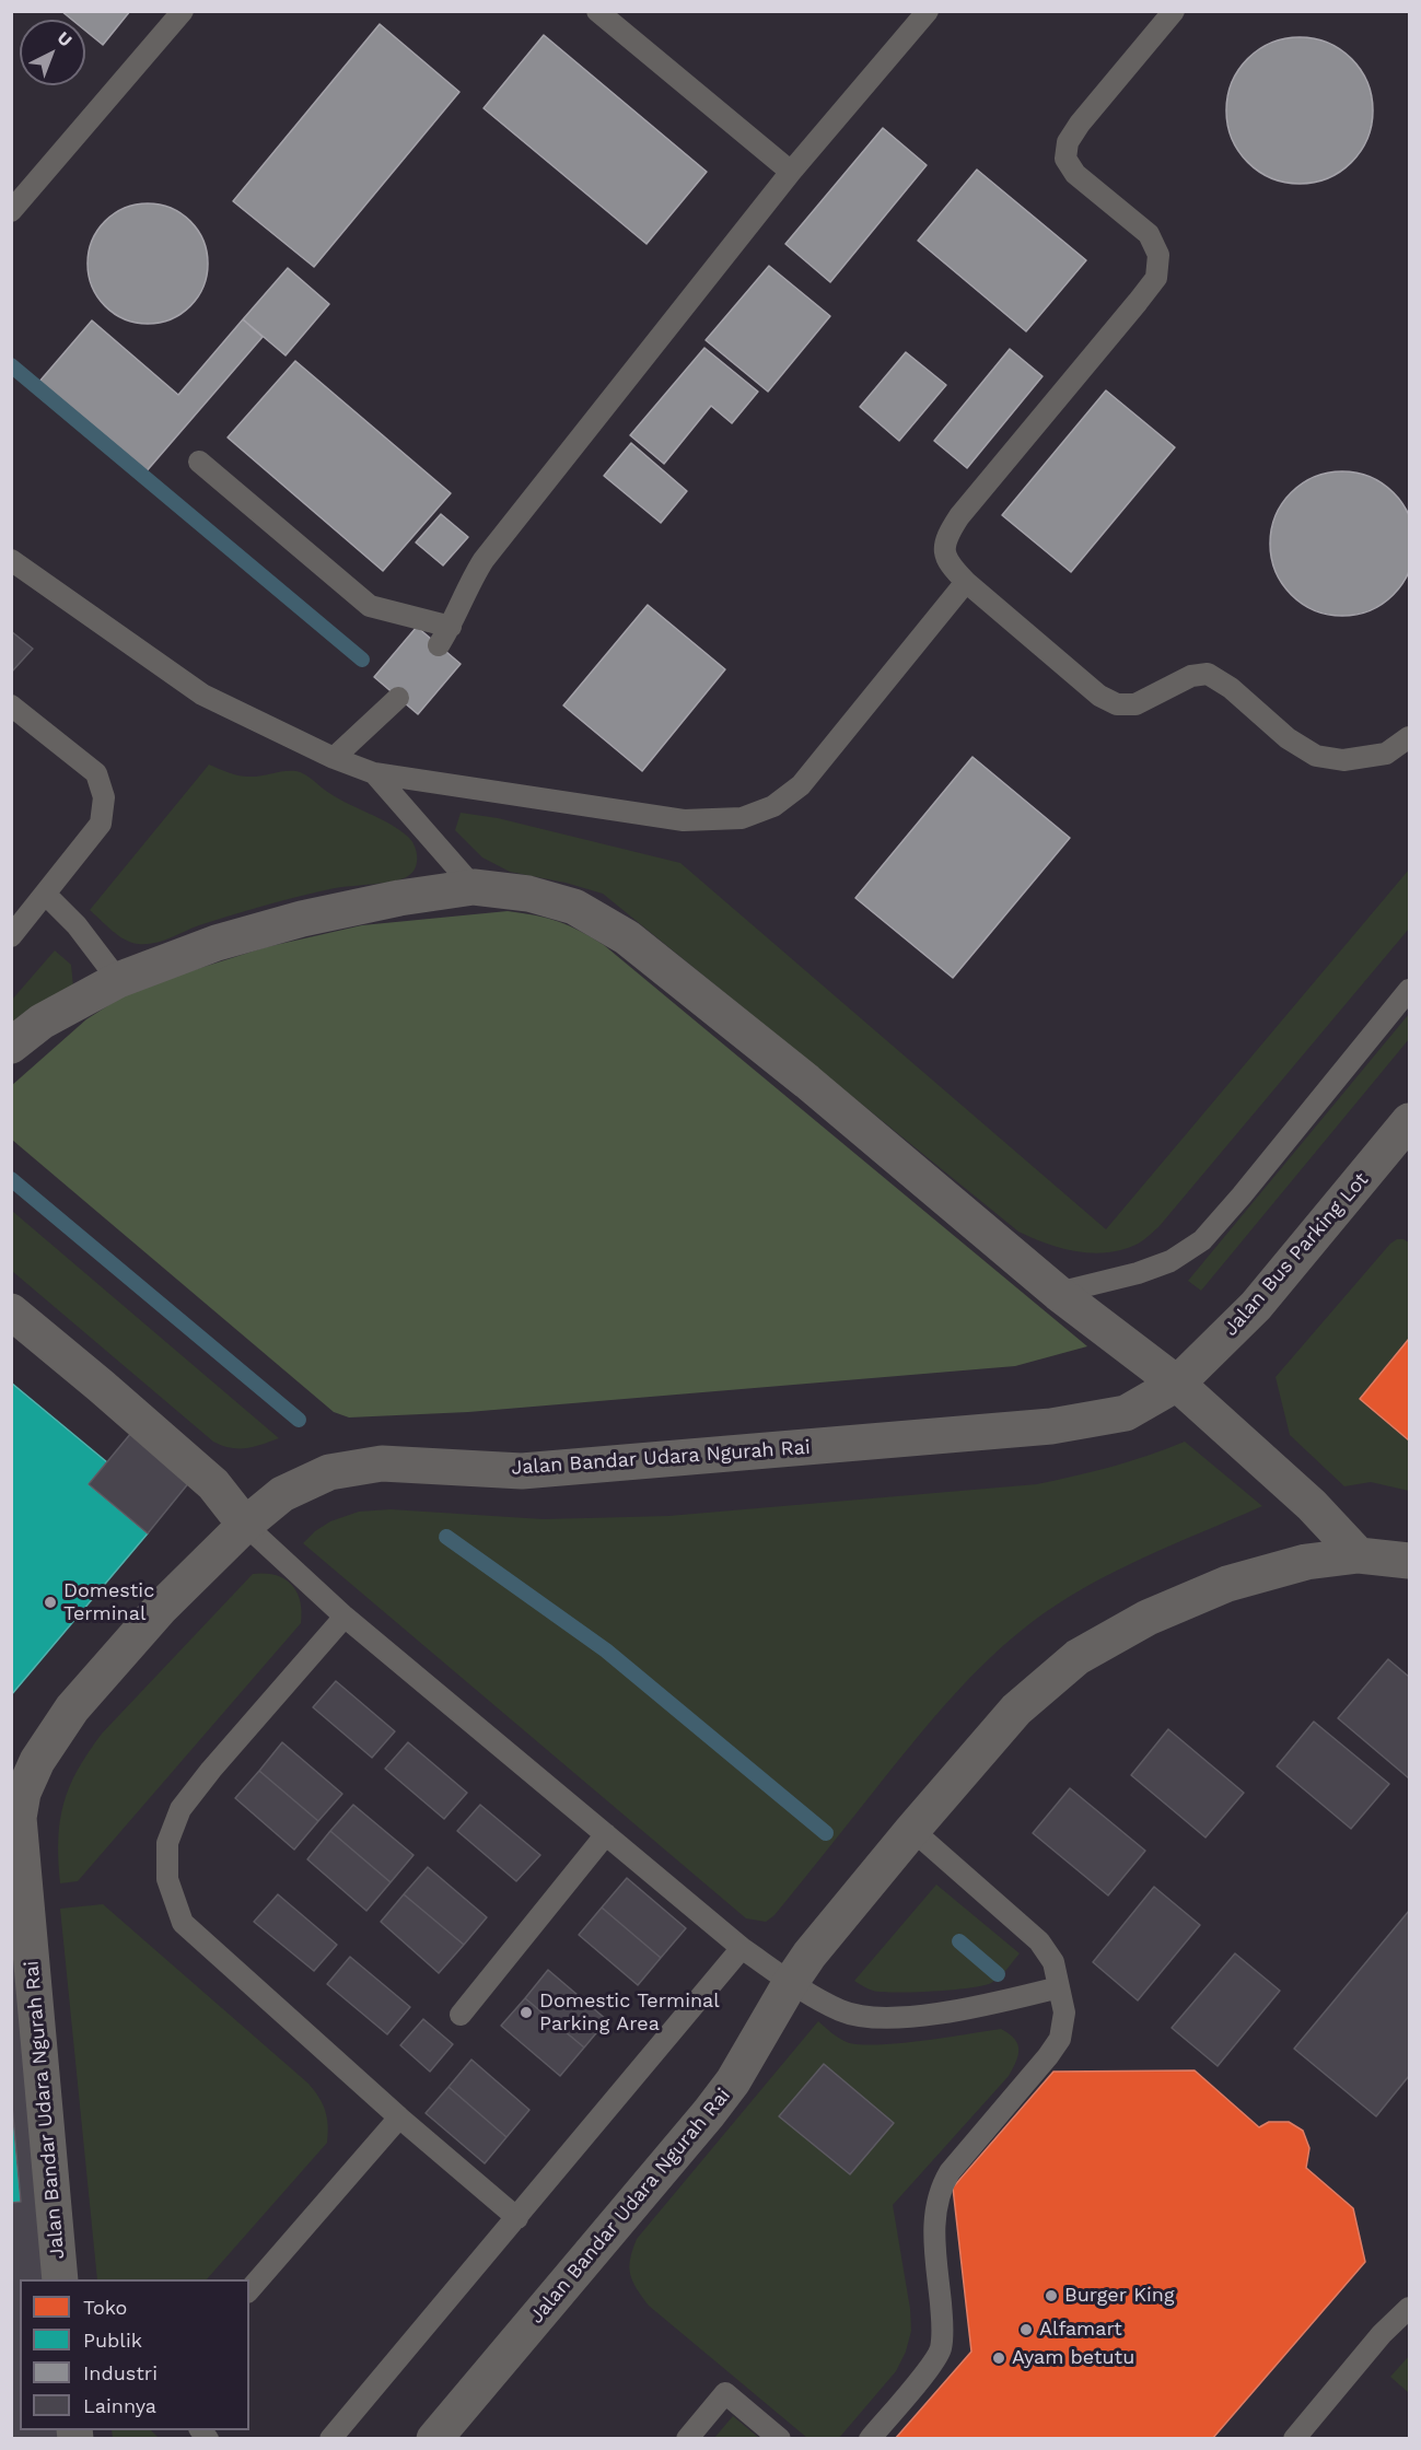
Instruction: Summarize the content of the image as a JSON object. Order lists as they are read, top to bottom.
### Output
{
  "streets": {
    "street": ["Jalan Bus Parking Lot", "Jalan Bandar Udara Ngurah Rai"]
  },
  "crossings": [
    ["Jalan Bus Parking Lot", "Jalan Bandar Udara Ngurah Rai"]
  ],
  "places": [
    "Domestic Terminal",
    "Domestic Terminal Parking Area",
    "Burger King",
    "Alfamart",
    "Ayam betutu"
  ],
  "legend": [
    "Toko",
    "Publik",
    "Industri",
    "Lainnya"
  ],
  "north": "top right"
}
